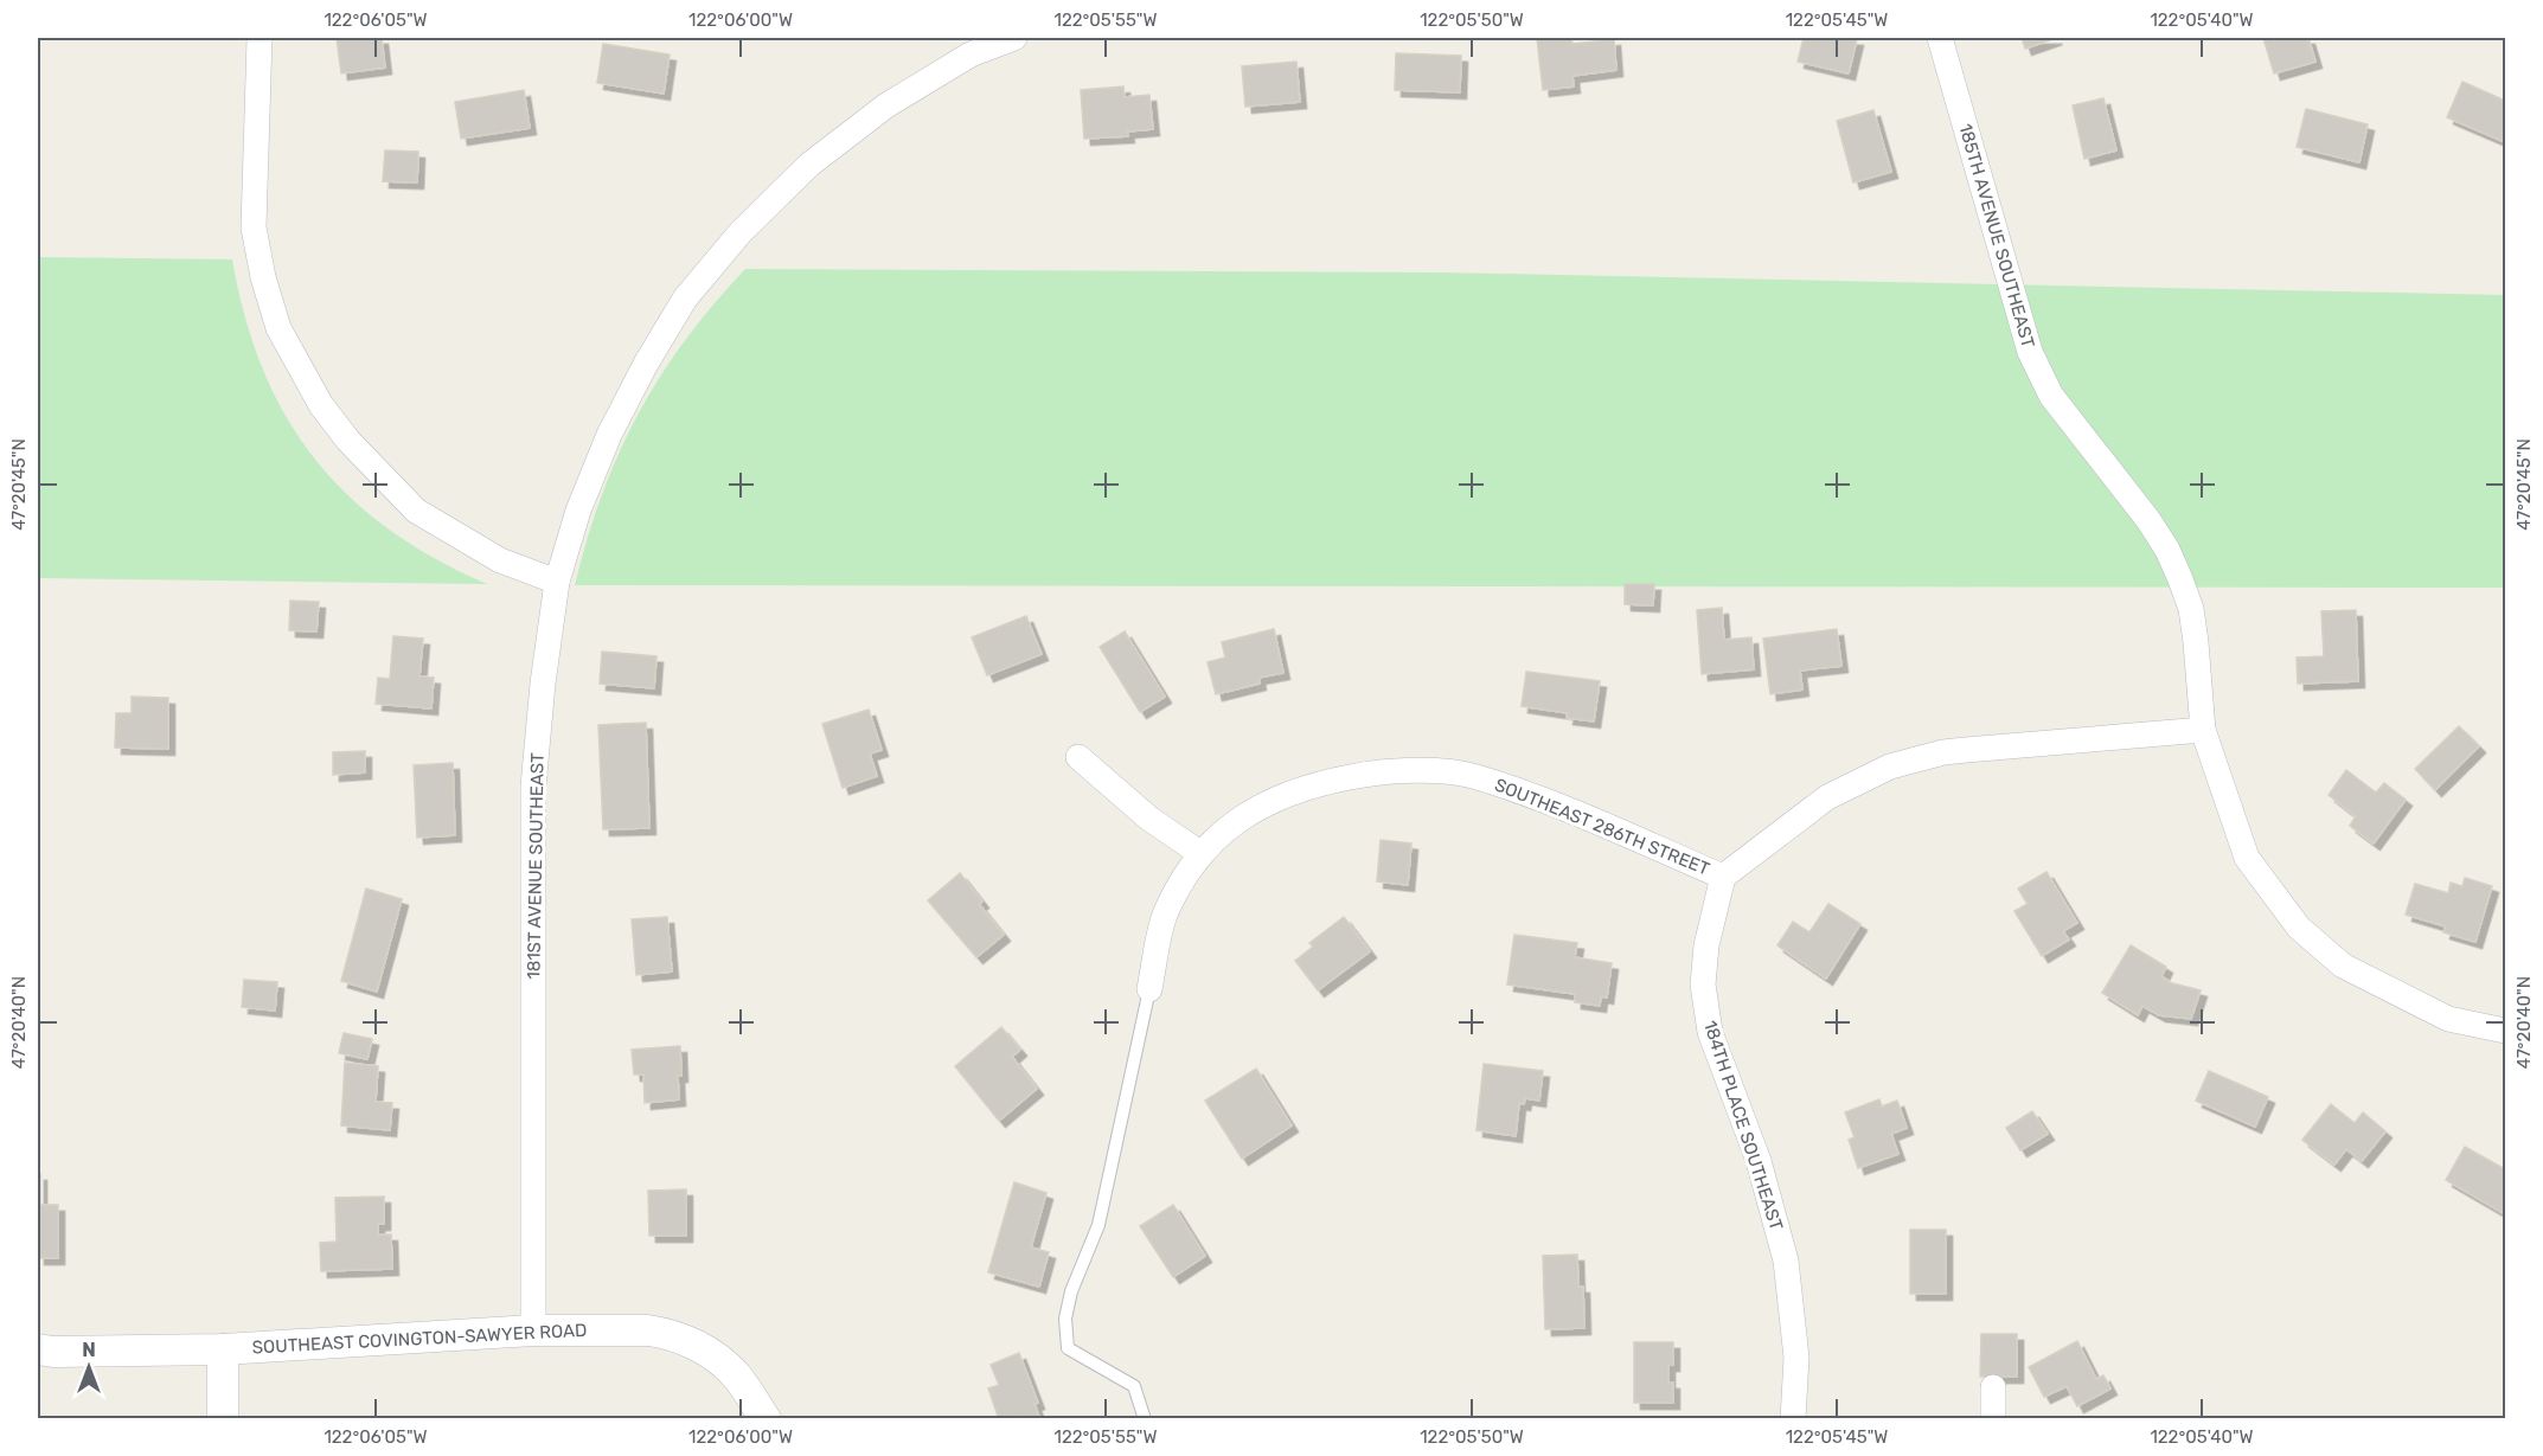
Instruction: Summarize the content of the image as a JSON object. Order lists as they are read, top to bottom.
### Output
{
  "streets": {
    "street": [
      "185TH AVENUE SOUTHEAST",
      "SOUTHEAST 286TH STREET",
      "181ST AVENUE SOUTHEAST",
      "184TH PLACE SOUTHEAST",
      "SOUTHEAST COVINGTON-SAWYER ROAD"
    ]
  },
  "crossings": [
    ["185TH AVENUE SOUTHEAST", "SOUTHEAST 286TH STREET"],
    ["SOUTHEAST 286TH STREET", "184TH PLACE SOUTHEAST"],
    ["181ST AVENUE SOUTHEAST", "SOUTHEAST COVINGTON-SAWYER ROAD"]
  ],
  "north": "top",
  "coordinates": [
    "122°06'05\"W",
    "122°06'00\"W",
    "122°05'55\"W",
    "122°05'50\"W",
    "122°05'45\"W",
    "122°05'40\"W",
    "47°20'45\"N",
    "47°20'40\"N"
  ]
}
